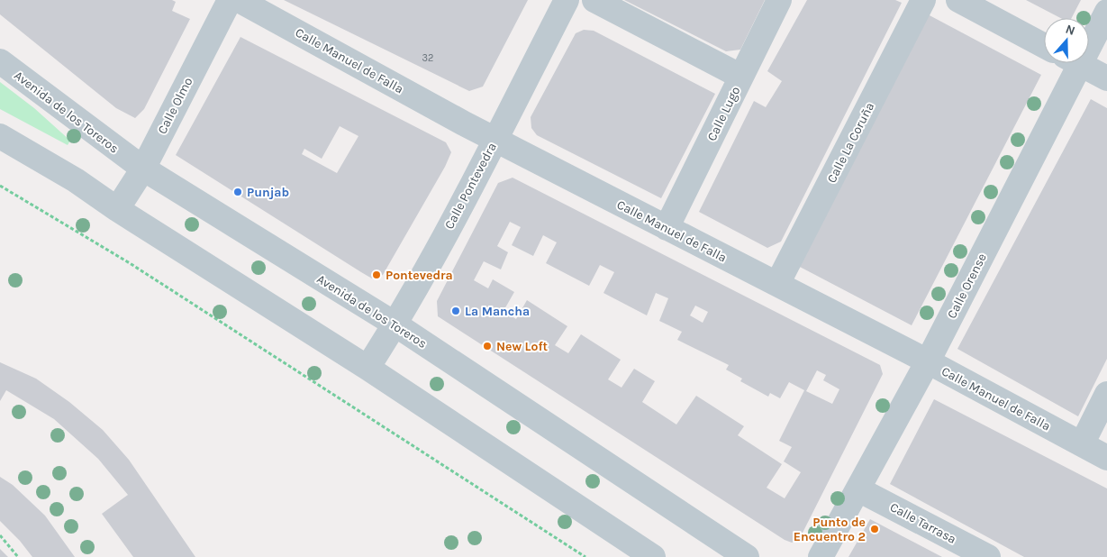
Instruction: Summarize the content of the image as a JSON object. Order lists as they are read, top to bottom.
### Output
{
  "streets": {
    "street": [
      "Calle Manuel de Falla",
      "Calle Olmo",
      "Avenida de los Toreros",
      "Calle Lugo",
      "Calle La Coruña",
      "Calle Pontevedra",
      "Calle Orense",
      "Calle Tarrasa"
    ]
  },
  "crossings": [
    ["Calle Manuel de Falla", "Calle Lugo"],
    ["Calle Manuel de Falla", "Calle La Coruña"],
    ["Calle Manuel de Falla", "Calle Pontevedra"],
    ["Calle Manuel de Falla", "Calle Orense"],
    ["Calle Olmo", "Avenida de los Toreros"],
    ["Avenida de los Toreros", "Calle Pontevedra"],
    ["Calle Orense", "Calle Tarrasa"]
  ],
  "places": [
    "Punjab",
    "Pontevedra",
    "La Mancha",
    "New Loft",
    "Punto de Encuentro 2"
  ],
  "house_numbers": ["32"],
  "north": "top"
}
